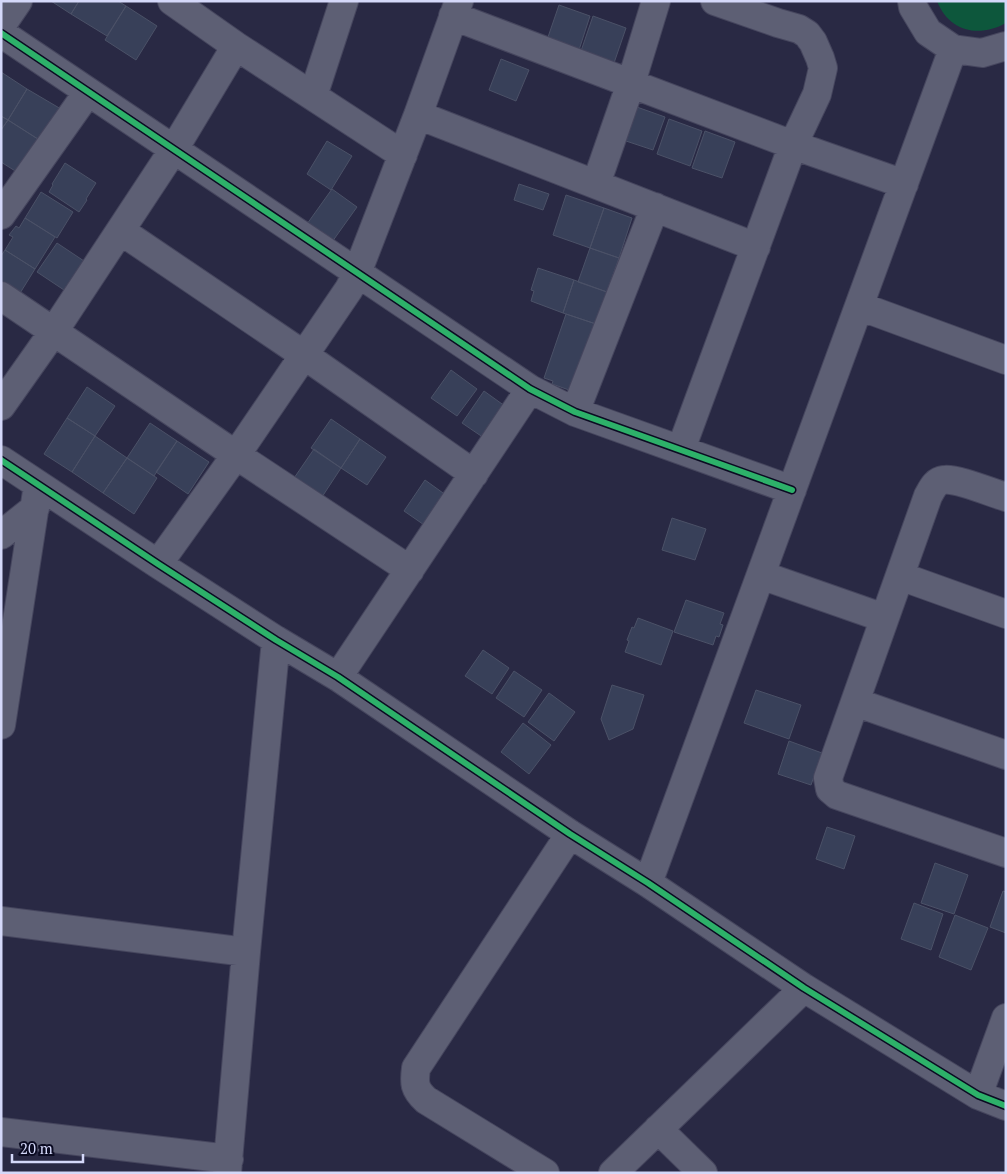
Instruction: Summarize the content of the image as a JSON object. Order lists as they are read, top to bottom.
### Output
{
  "scale_bar": "20 m"
}
